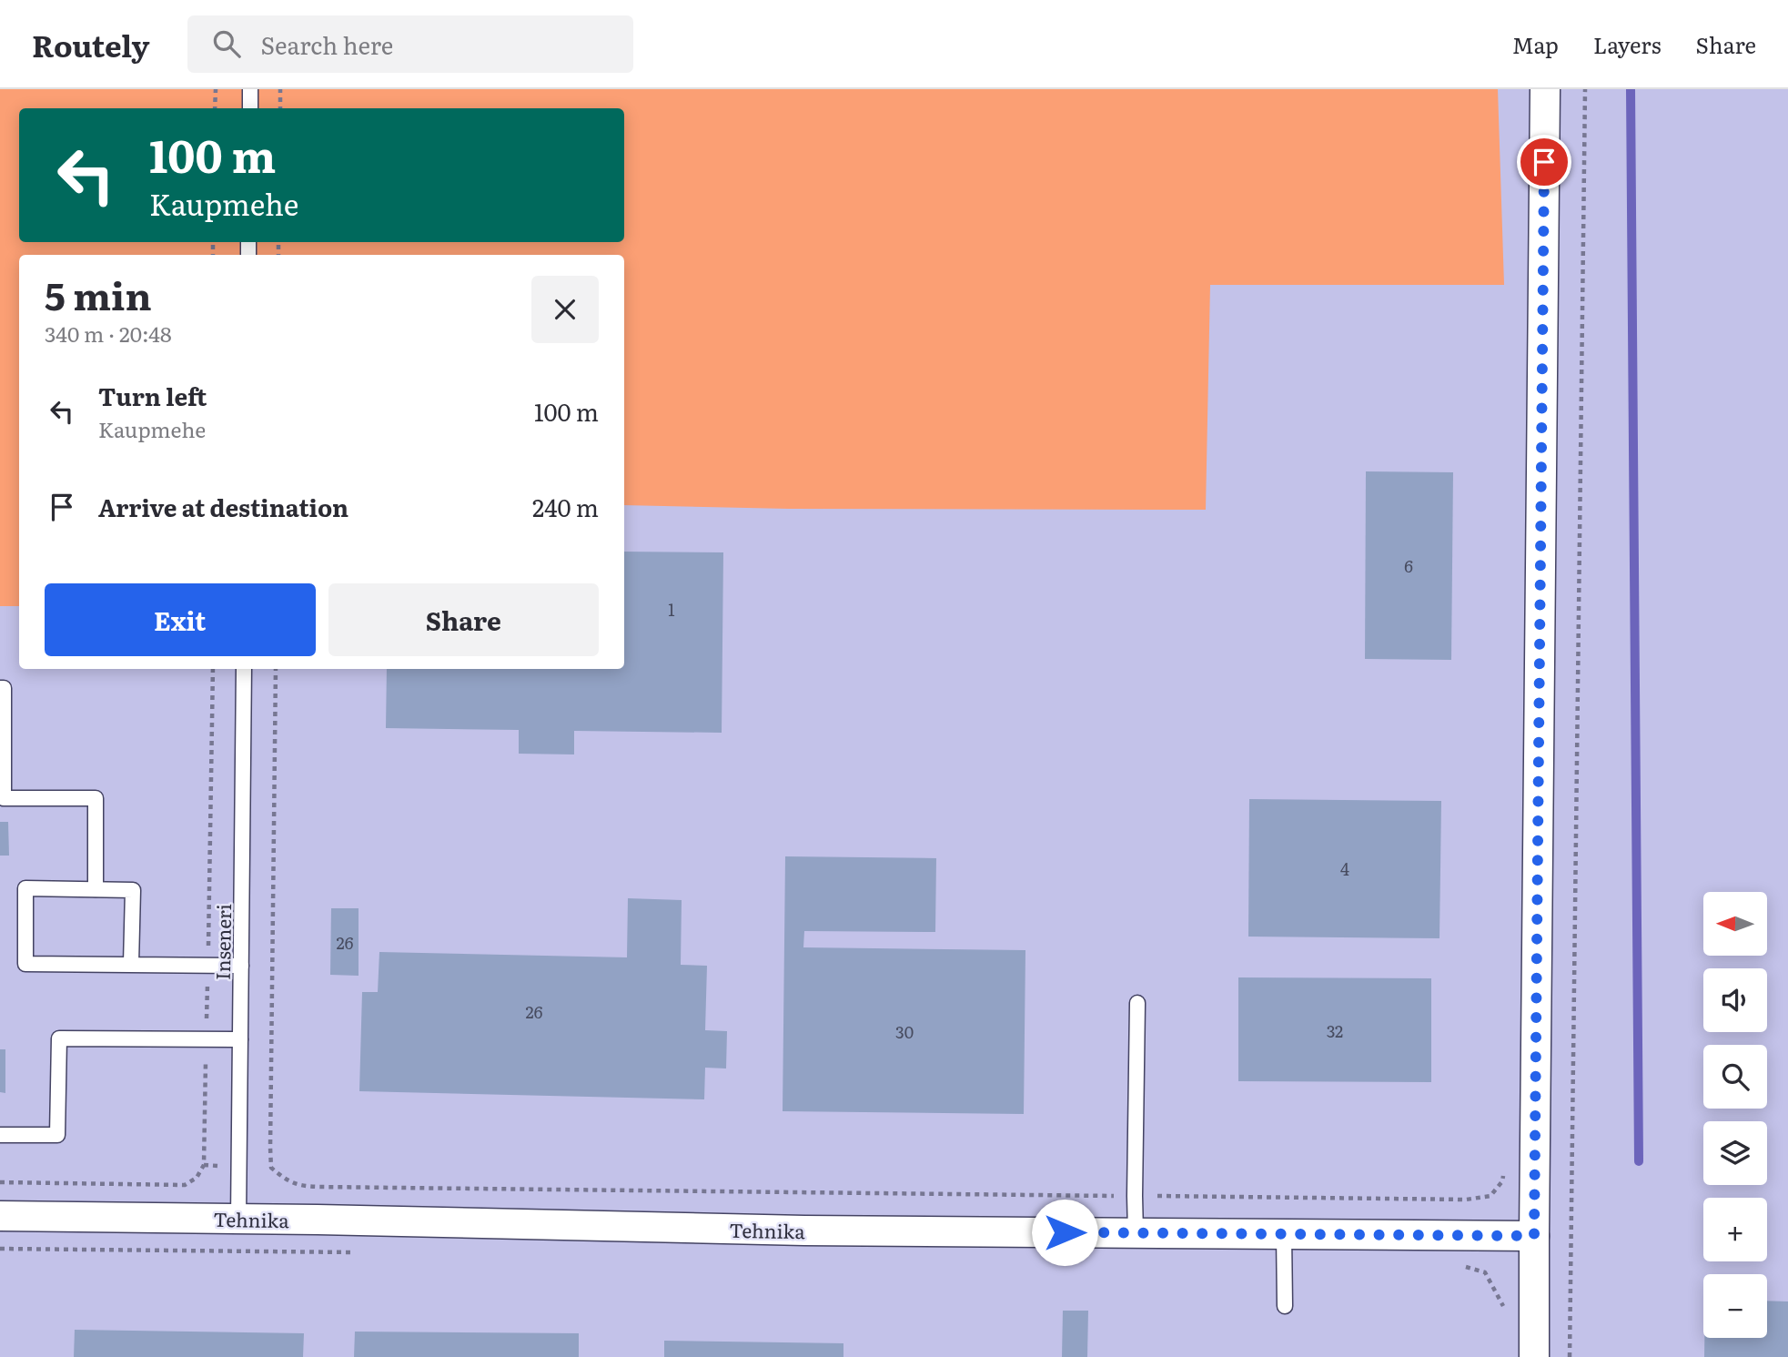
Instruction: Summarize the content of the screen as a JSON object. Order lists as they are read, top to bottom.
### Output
{
  "streets": {
    "street": ["Tehnika"],
    "lane": ["Inseneri"]
  },
  "crossings": [
    ["Inseneri", "Tehnika"]
  ],
  "house_numbers": [
    "6",
    "1",
    "4",
    "26",
    "26",
    "32",
    "30"
  ],
  "north": "left",
  "page": {
    "header": "Routely",
    "search": "Search here",
    "nav": ["Map", "Layers", "Share"],
    "turn": ["100 m", "Kaupmehe"],
    "heading": ["5 min", "340 m · 20:48"],
    "list": [
      {
        "name": "Turn left",
        "note": "Kaupmehe",
        "value": "100 m"
      },
      {
        "name": "Arrive at destination",
        "value": "240 m"
      }
    ],
    "buttons": ["Exit", "Share"],
    "map_buttons": ["+", "−"]
  }
}
